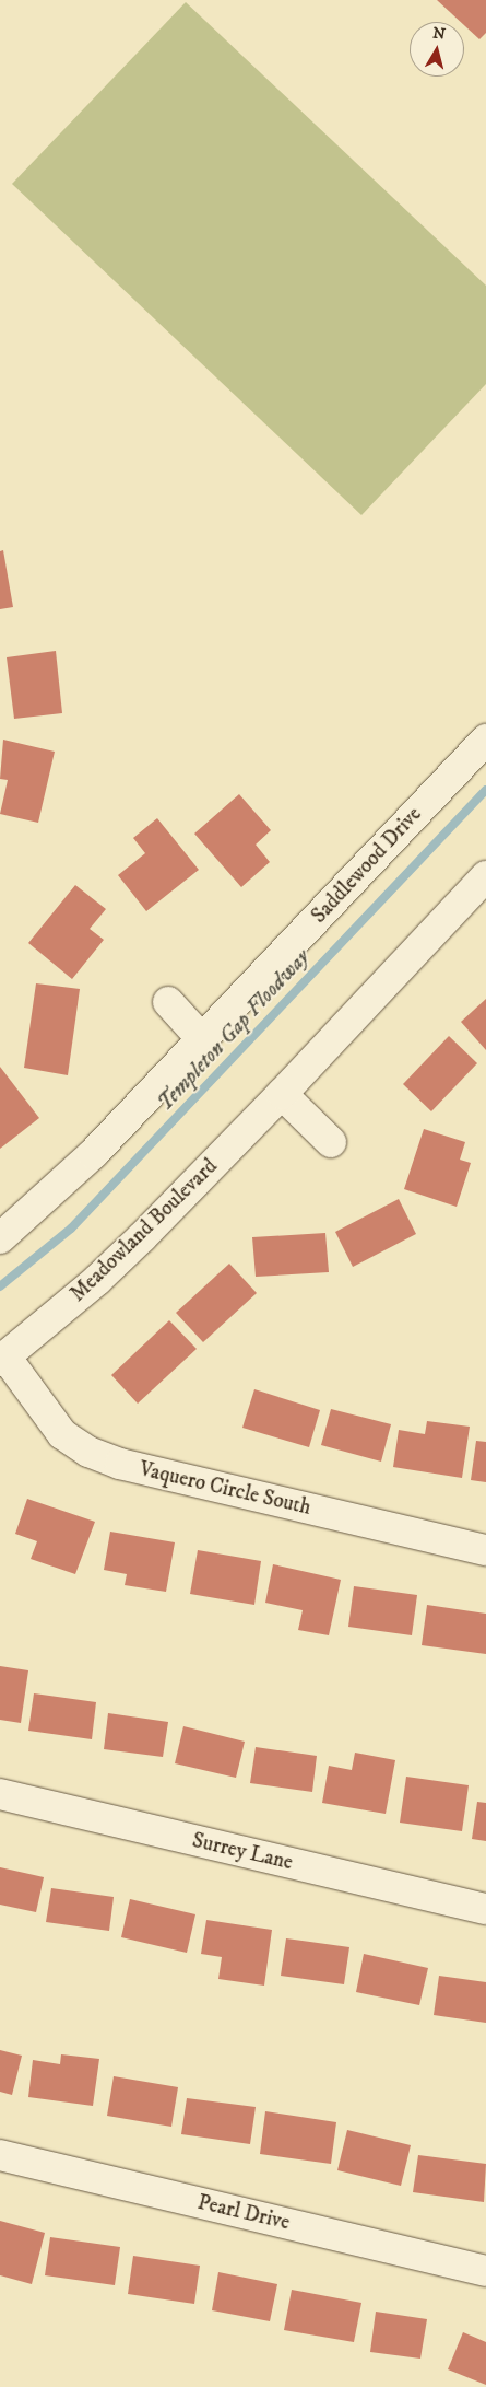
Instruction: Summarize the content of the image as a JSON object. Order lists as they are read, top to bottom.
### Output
{
  "streets": {
    "street": [
      "Saddlewood Drive",
      "Meadowland Boulevard",
      "Vaquero Circle South",
      "Surrey Lane",
      "Pearl Drive"
    ]
  },
  "crossings": [
    ["Meadowland Boulevard", "Vaquero Circle South"]
  ],
  "water": ["Templeton Gap Floodway"],
  "north": "top"
}
